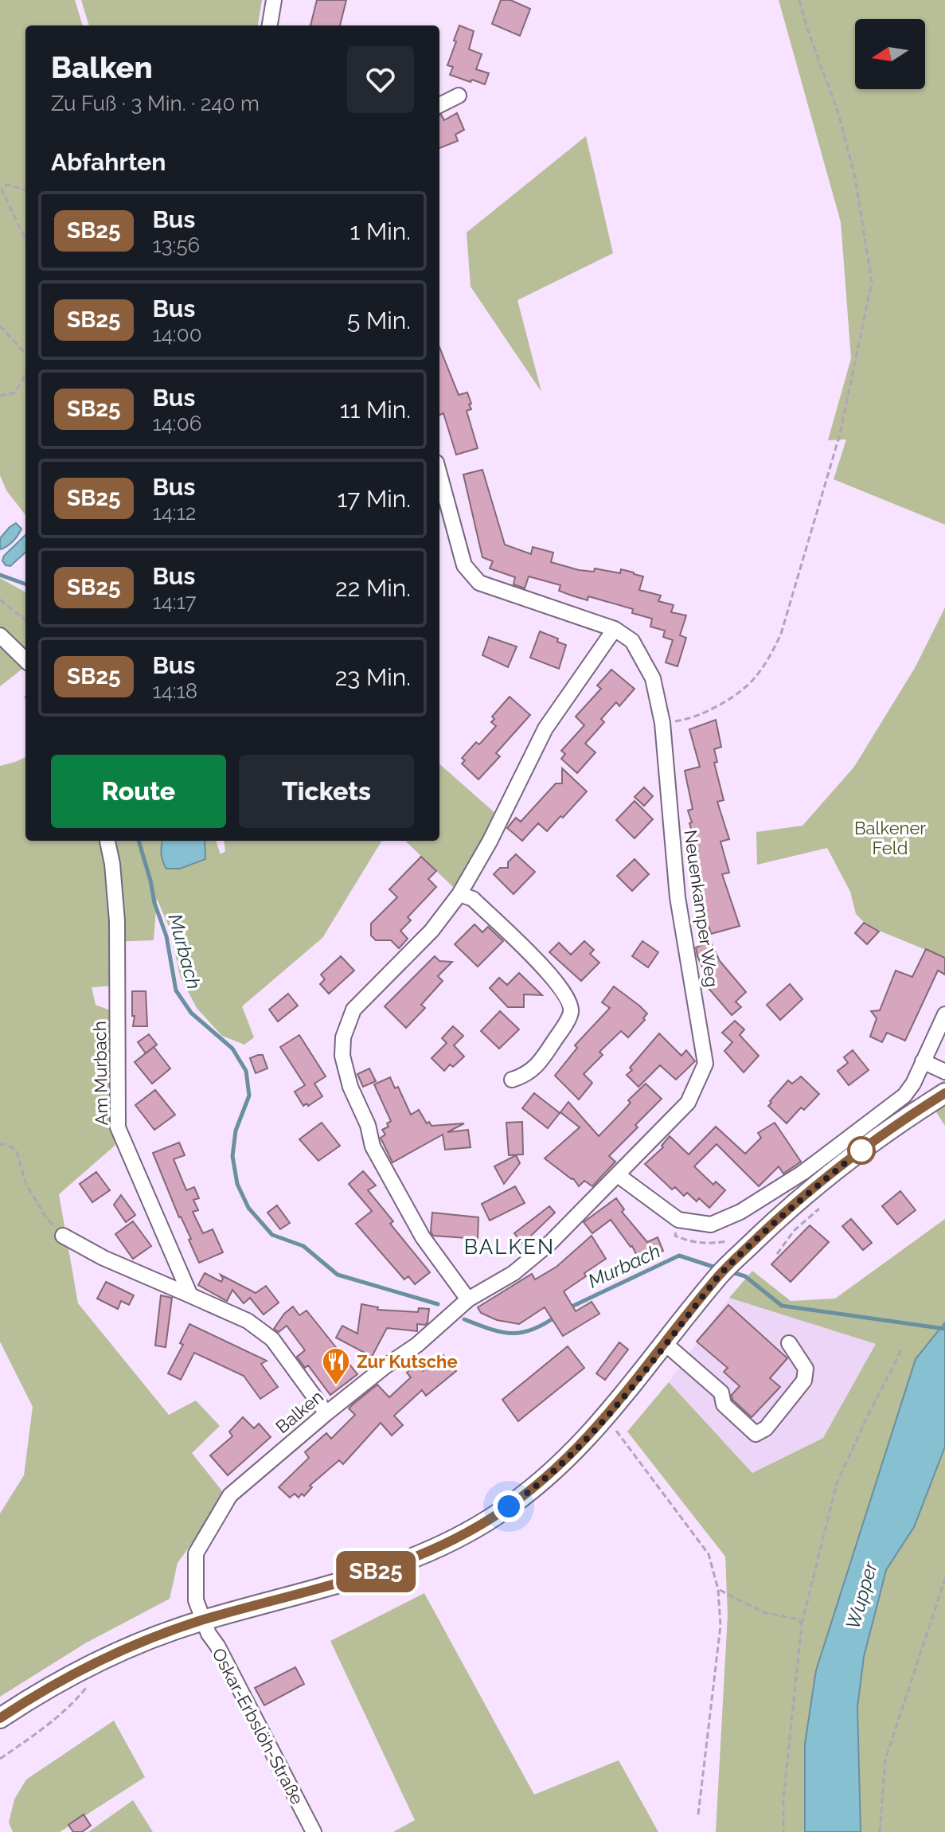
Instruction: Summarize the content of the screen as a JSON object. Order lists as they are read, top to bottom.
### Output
{
  "streets": {
    "street": [
      "Neuenkamper Weg",
      "Am Murbach",
      "Balken",
      "Oskar-Erbslöh-Straße"
    ]
  },
  "crossings": [
    ["Neuenkamper Weg", "Balken"],
    ["Balken", "Oskar-Erbslöh-Straße"]
  ],
  "districts": ["BALKEN"],
  "water": ["Murbach", "Wupper"],
  "parks": ["Balkener Feld"],
  "places": {
    "restaurant": ["Zur Kutsche"]
  },
  "lines": ["bus line SB25"],
  "north": "left",
  "page": {
    "on_map": "SB25",
    "heading": [
      ["Balken", "Zu Fuß · 3 Min. · 240 m"],
      "Abfahrten"
    ],
    "list": [
      {
        "mark": "SB25",
        "name": "Bus",
        "note": "13:56",
        "value": "1 Min."
      },
      {
        "mark": "SB25",
        "name": "Bus",
        "note": "14:00",
        "value": "5 Min."
      },
      {
        "mark": "SB25",
        "name": "Bus",
        "note": "14:06",
        "value": "11 Min."
      },
      {
        "mark": "SB25",
        "name": "Bus",
        "note": "14:12",
        "value": "17 Min."
      },
      {
        "mark": "SB25",
        "name": "Bus",
        "note": "14:17",
        "value": "22 Min."
      },
      {
        "mark": "SB25",
        "name": "Bus",
        "note": "14:18",
        "value": "23 Min."
      }
    ],
    "buttons": ["Route", "Tickets"]
  }
}
